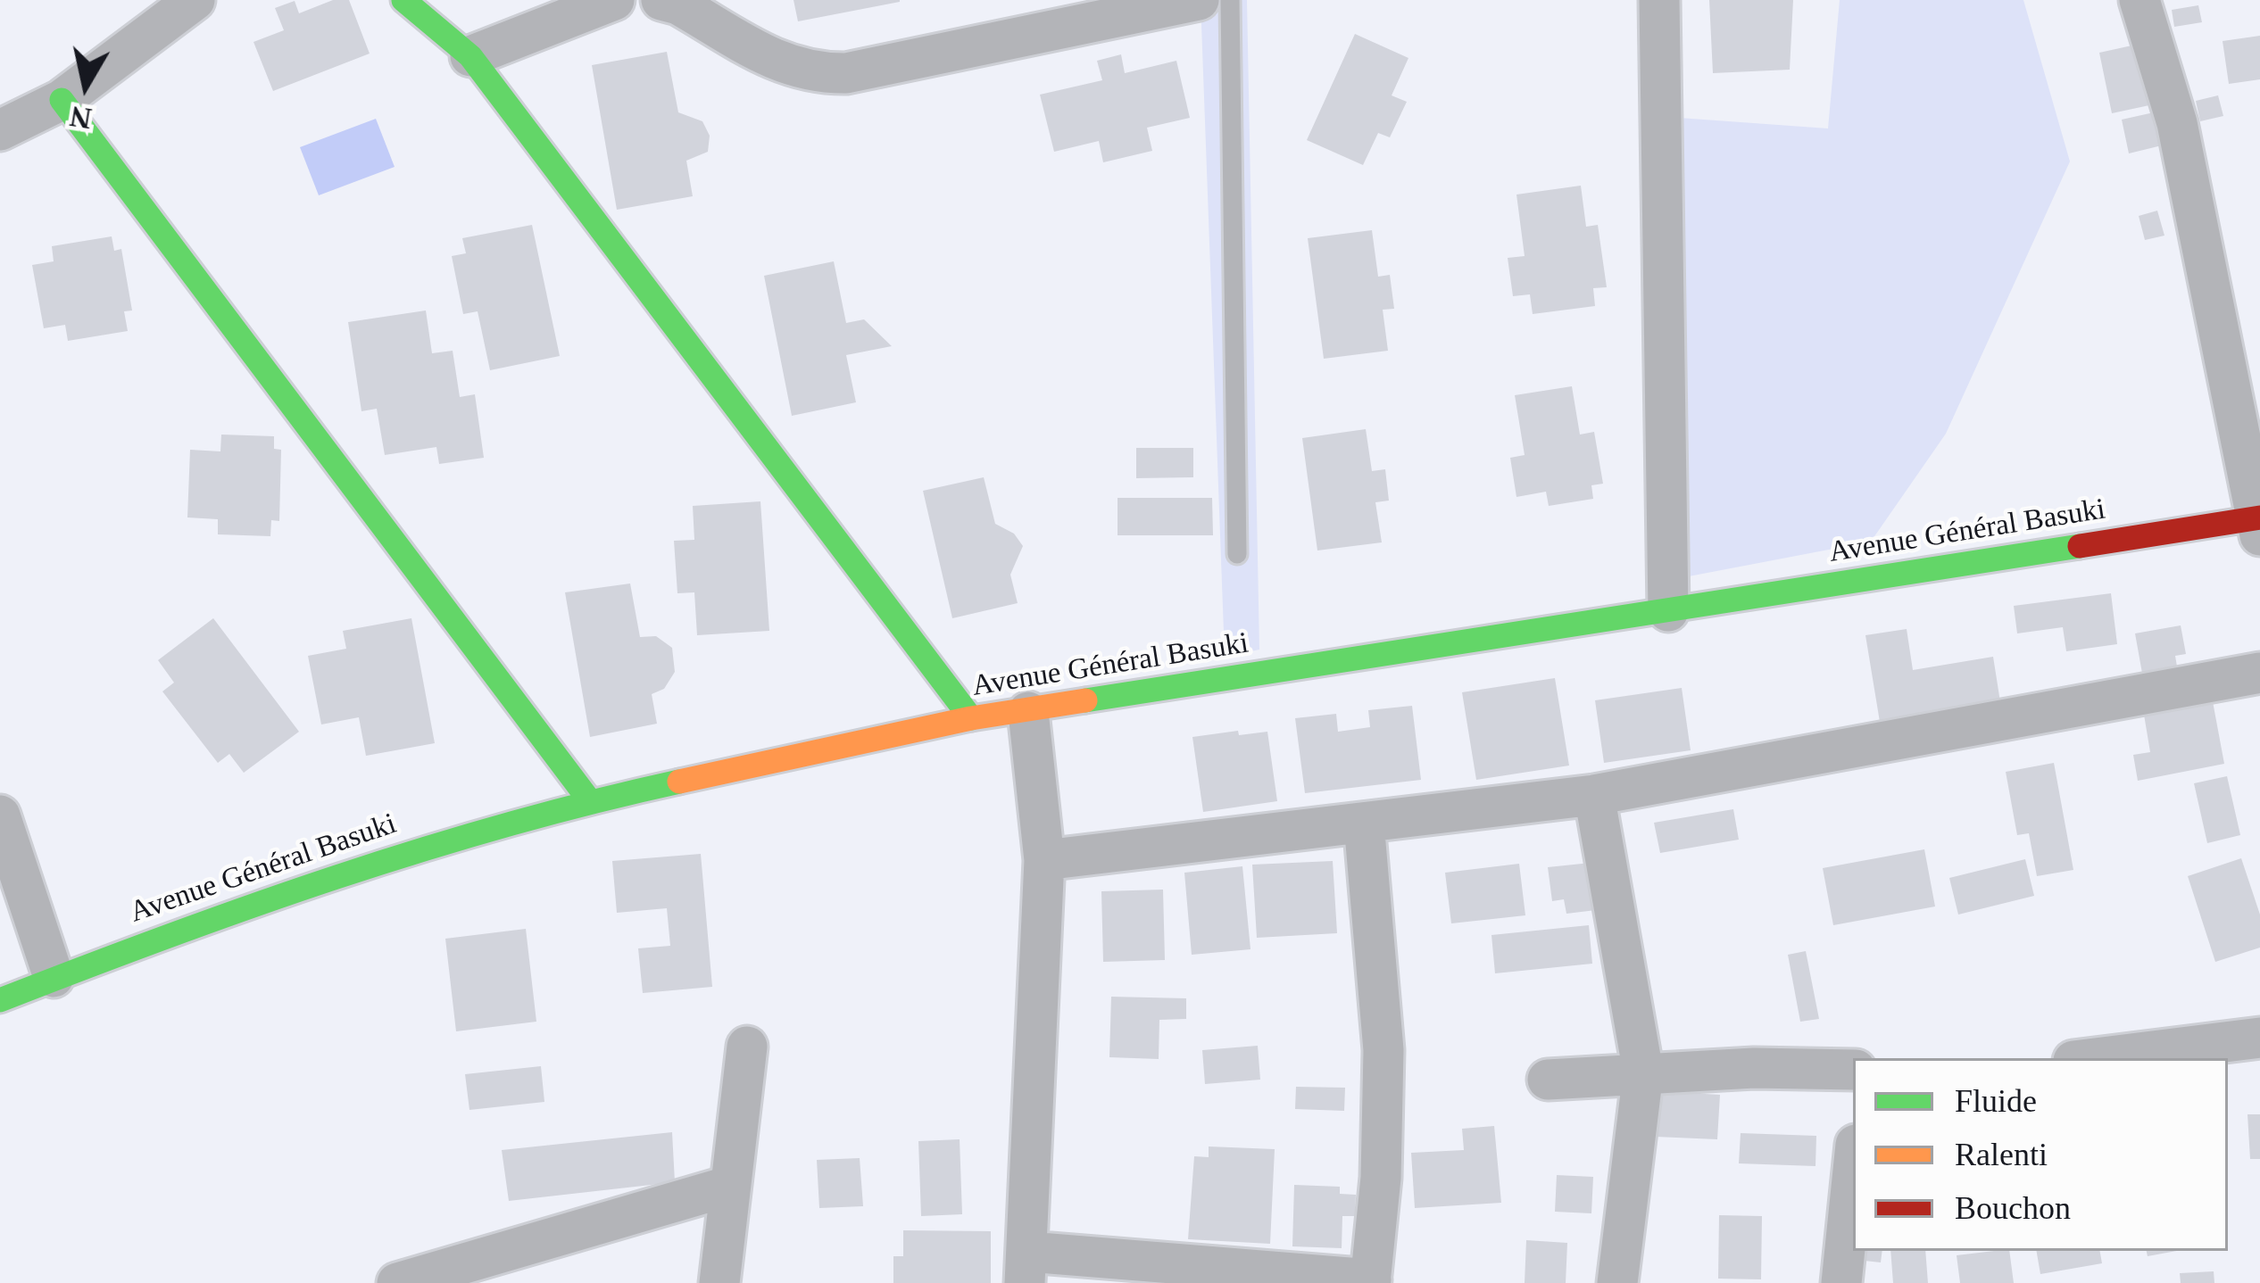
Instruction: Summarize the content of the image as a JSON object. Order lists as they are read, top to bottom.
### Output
{
  "streets": {
    "street": ["Avenue Général Basuki"]
  },
  "legend": ["Fluide", "Ralenti", "Bouchon"],
  "north": "bottom"
}
